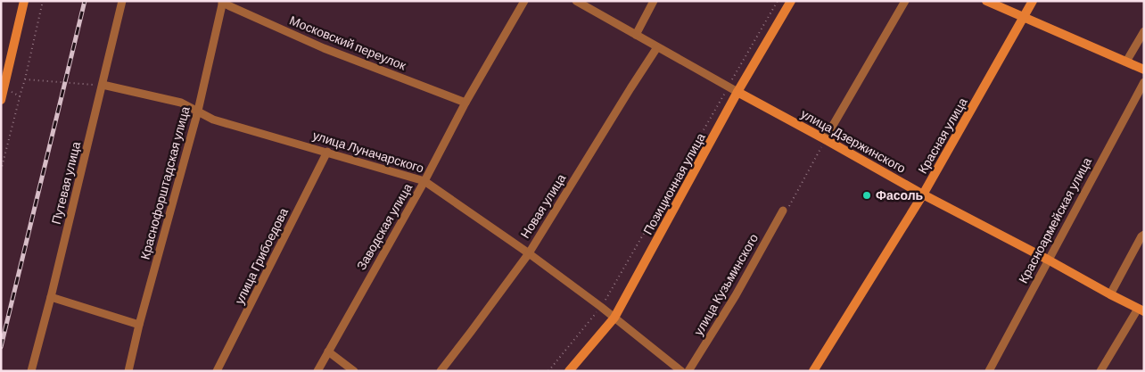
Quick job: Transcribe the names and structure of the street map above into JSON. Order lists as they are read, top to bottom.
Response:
{
  "streets": {
    "street": [
      "Московский переулок",
      "Красная улица",
      "улица Дзержинского",
      "улица Луначарского",
      "Путевая улица",
      "Краснофорштадская улица",
      "Позиционная улица",
      "Новая улица",
      "Красноармейская улица",
      "Заводская улица",
      "улица Грибоедова",
      "улица Кузьминского"
    ]
  },
  "crossings": [
    ["Московский переулок", "Краснофорштадская улица"],
    ["Московский переулок", "Заводская улица"],
    ["Красная улица", "улица Дзержинского"],
    ["улица Дзержинского", "Позиционная улица"],
    ["улица Дзержинского", "Новая улица"],
    ["улица Дзержинского", "Красноармейская улица"],
    ["улица Луначарского", "Путевая улица"],
    ["улица Луначарского", "Краснофорштадская улица"],
    ["улица Луначарского", "Позиционная улица"],
    ["улица Луначарского", "Новая улица"],
    ["улица Луначарского", "Заводская улица"],
    ["улица Луначарского", "улица Грибоедова"]
  ],
  "places": ["Фасоль"]
}
